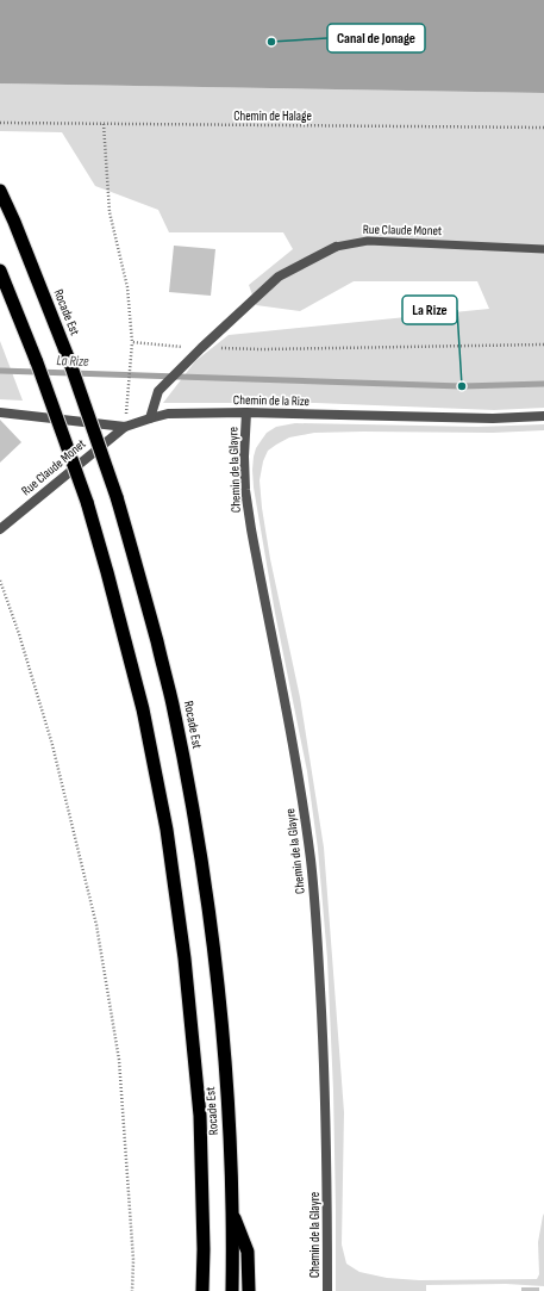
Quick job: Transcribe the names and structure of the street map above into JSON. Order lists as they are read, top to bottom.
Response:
{
  "streets": {
    "highway": ["Rocade Est"],
    "street": ["Rue Claude Monet", "Chemin de la Rize", "Chemin de la Glayre"],
    "path": ["Chemin de Halage"]
  },
  "crossings": [
    ["Rue Claude Monet", "Chemin de la Rize"],
    ["Chemin de la Rize", "Chemin de la Glayre"]
  ],
  "water": ["La Rize"],
  "places": ["Canal de Jonage", "La Rize"]
}
